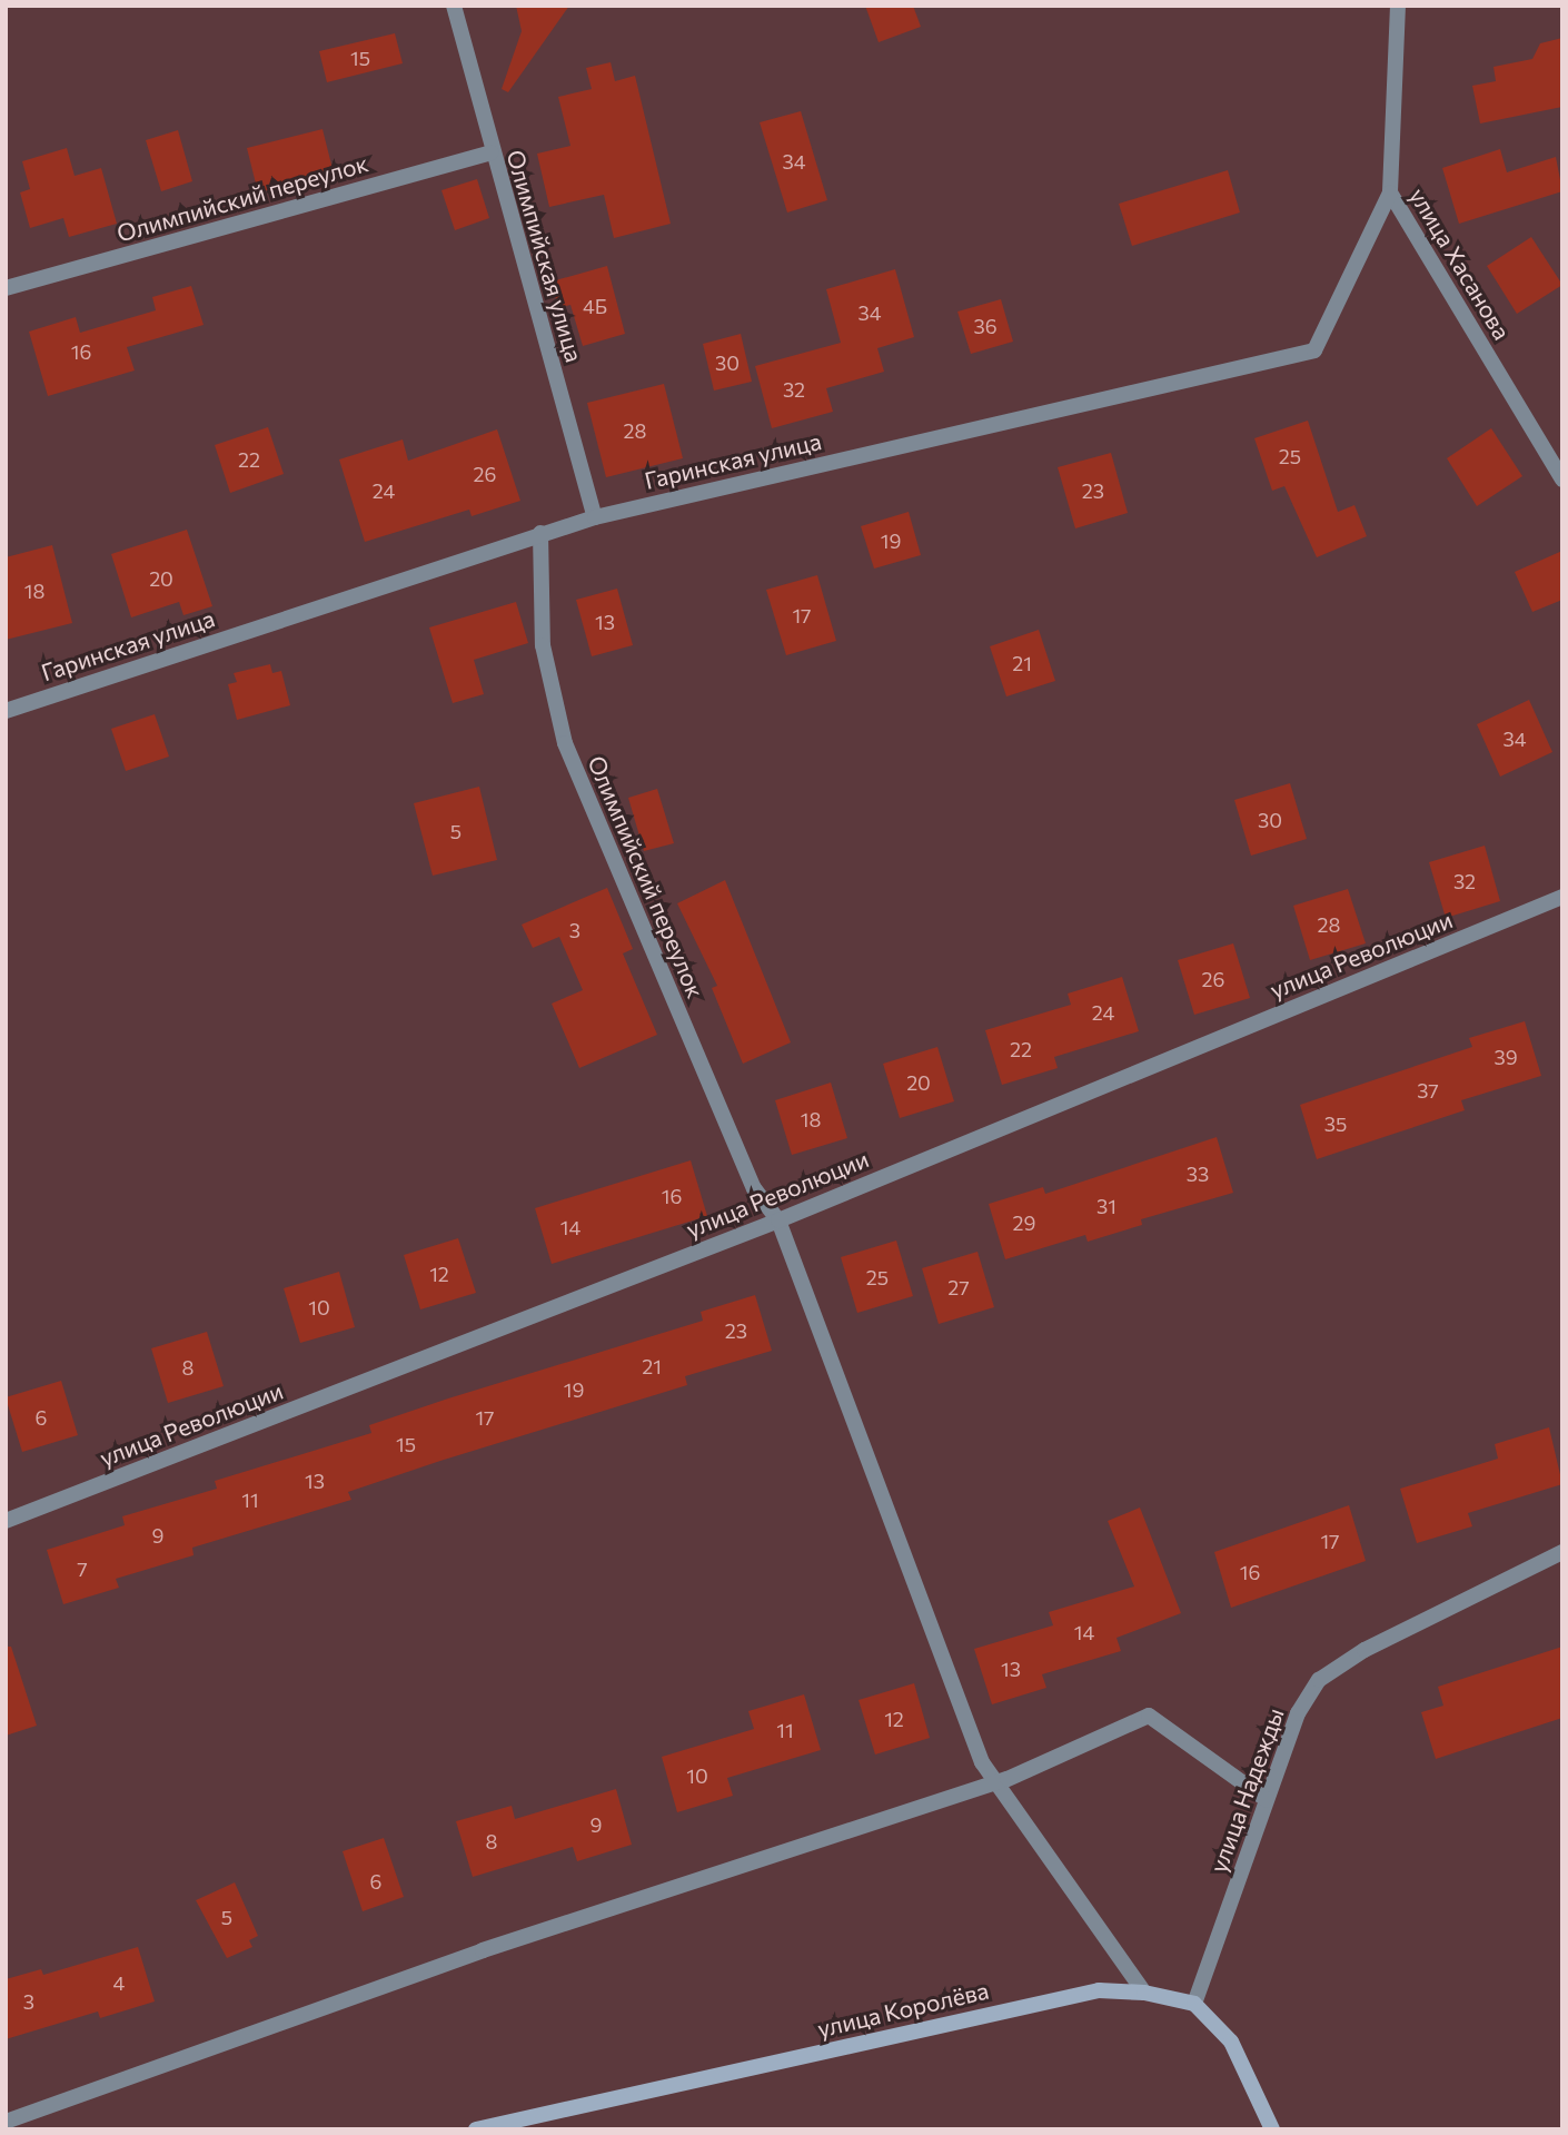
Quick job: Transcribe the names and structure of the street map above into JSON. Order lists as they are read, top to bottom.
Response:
{
  "streets": {
    "street": [
      "Олимпийский переулок",
      "Олимпийская улица",
      "улица Хасанова",
      "Гаринская улица",
      "улица Революции",
      "улица Надежды",
      "улица Королёва"
    ]
  },
  "crossings": [
    ["Олимпийский переулок", "Олимпийская улица"],
    ["Олимпийский переулок", "Гаринская улица"],
    ["Олимпийский переулок", "улица Революции"],
    ["Олимпийский переулок", "улица Королёва"],
    ["Олимпийская улица", "Гаринская улица"],
    ["улица Хасанова", "Гаринская улица"],
    ["улица Надежды", "улица Королёва"]
  ],
  "house_numbers": [
    "15",
    "34",
    "4Б",
    "34",
    "36",
    "16",
    "30",
    "32",
    "28",
    "25",
    "22",
    "26",
    "24",
    "23",
    "19",
    "20",
    "18",
    "17",
    "13",
    "21",
    "34",
    "30",
    "5",
    "32",
    "28",
    "3",
    "26",
    "24",
    "22",
    "39",
    "20",
    "37",
    "18",
    "35",
    "33",
    "16",
    "31",
    "29",
    "14",
    "12",
    "25",
    "27",
    "10",
    "23",
    "21",
    "8",
    "19",
    "6",
    "17",
    "15",
    "13",
    "11",
    "9",
    "17",
    "7",
    "16",
    "14",
    "13",
    "12",
    "11",
    "10",
    "9",
    "8",
    "6",
    "5",
    "4",
    "3"
  ]
}
